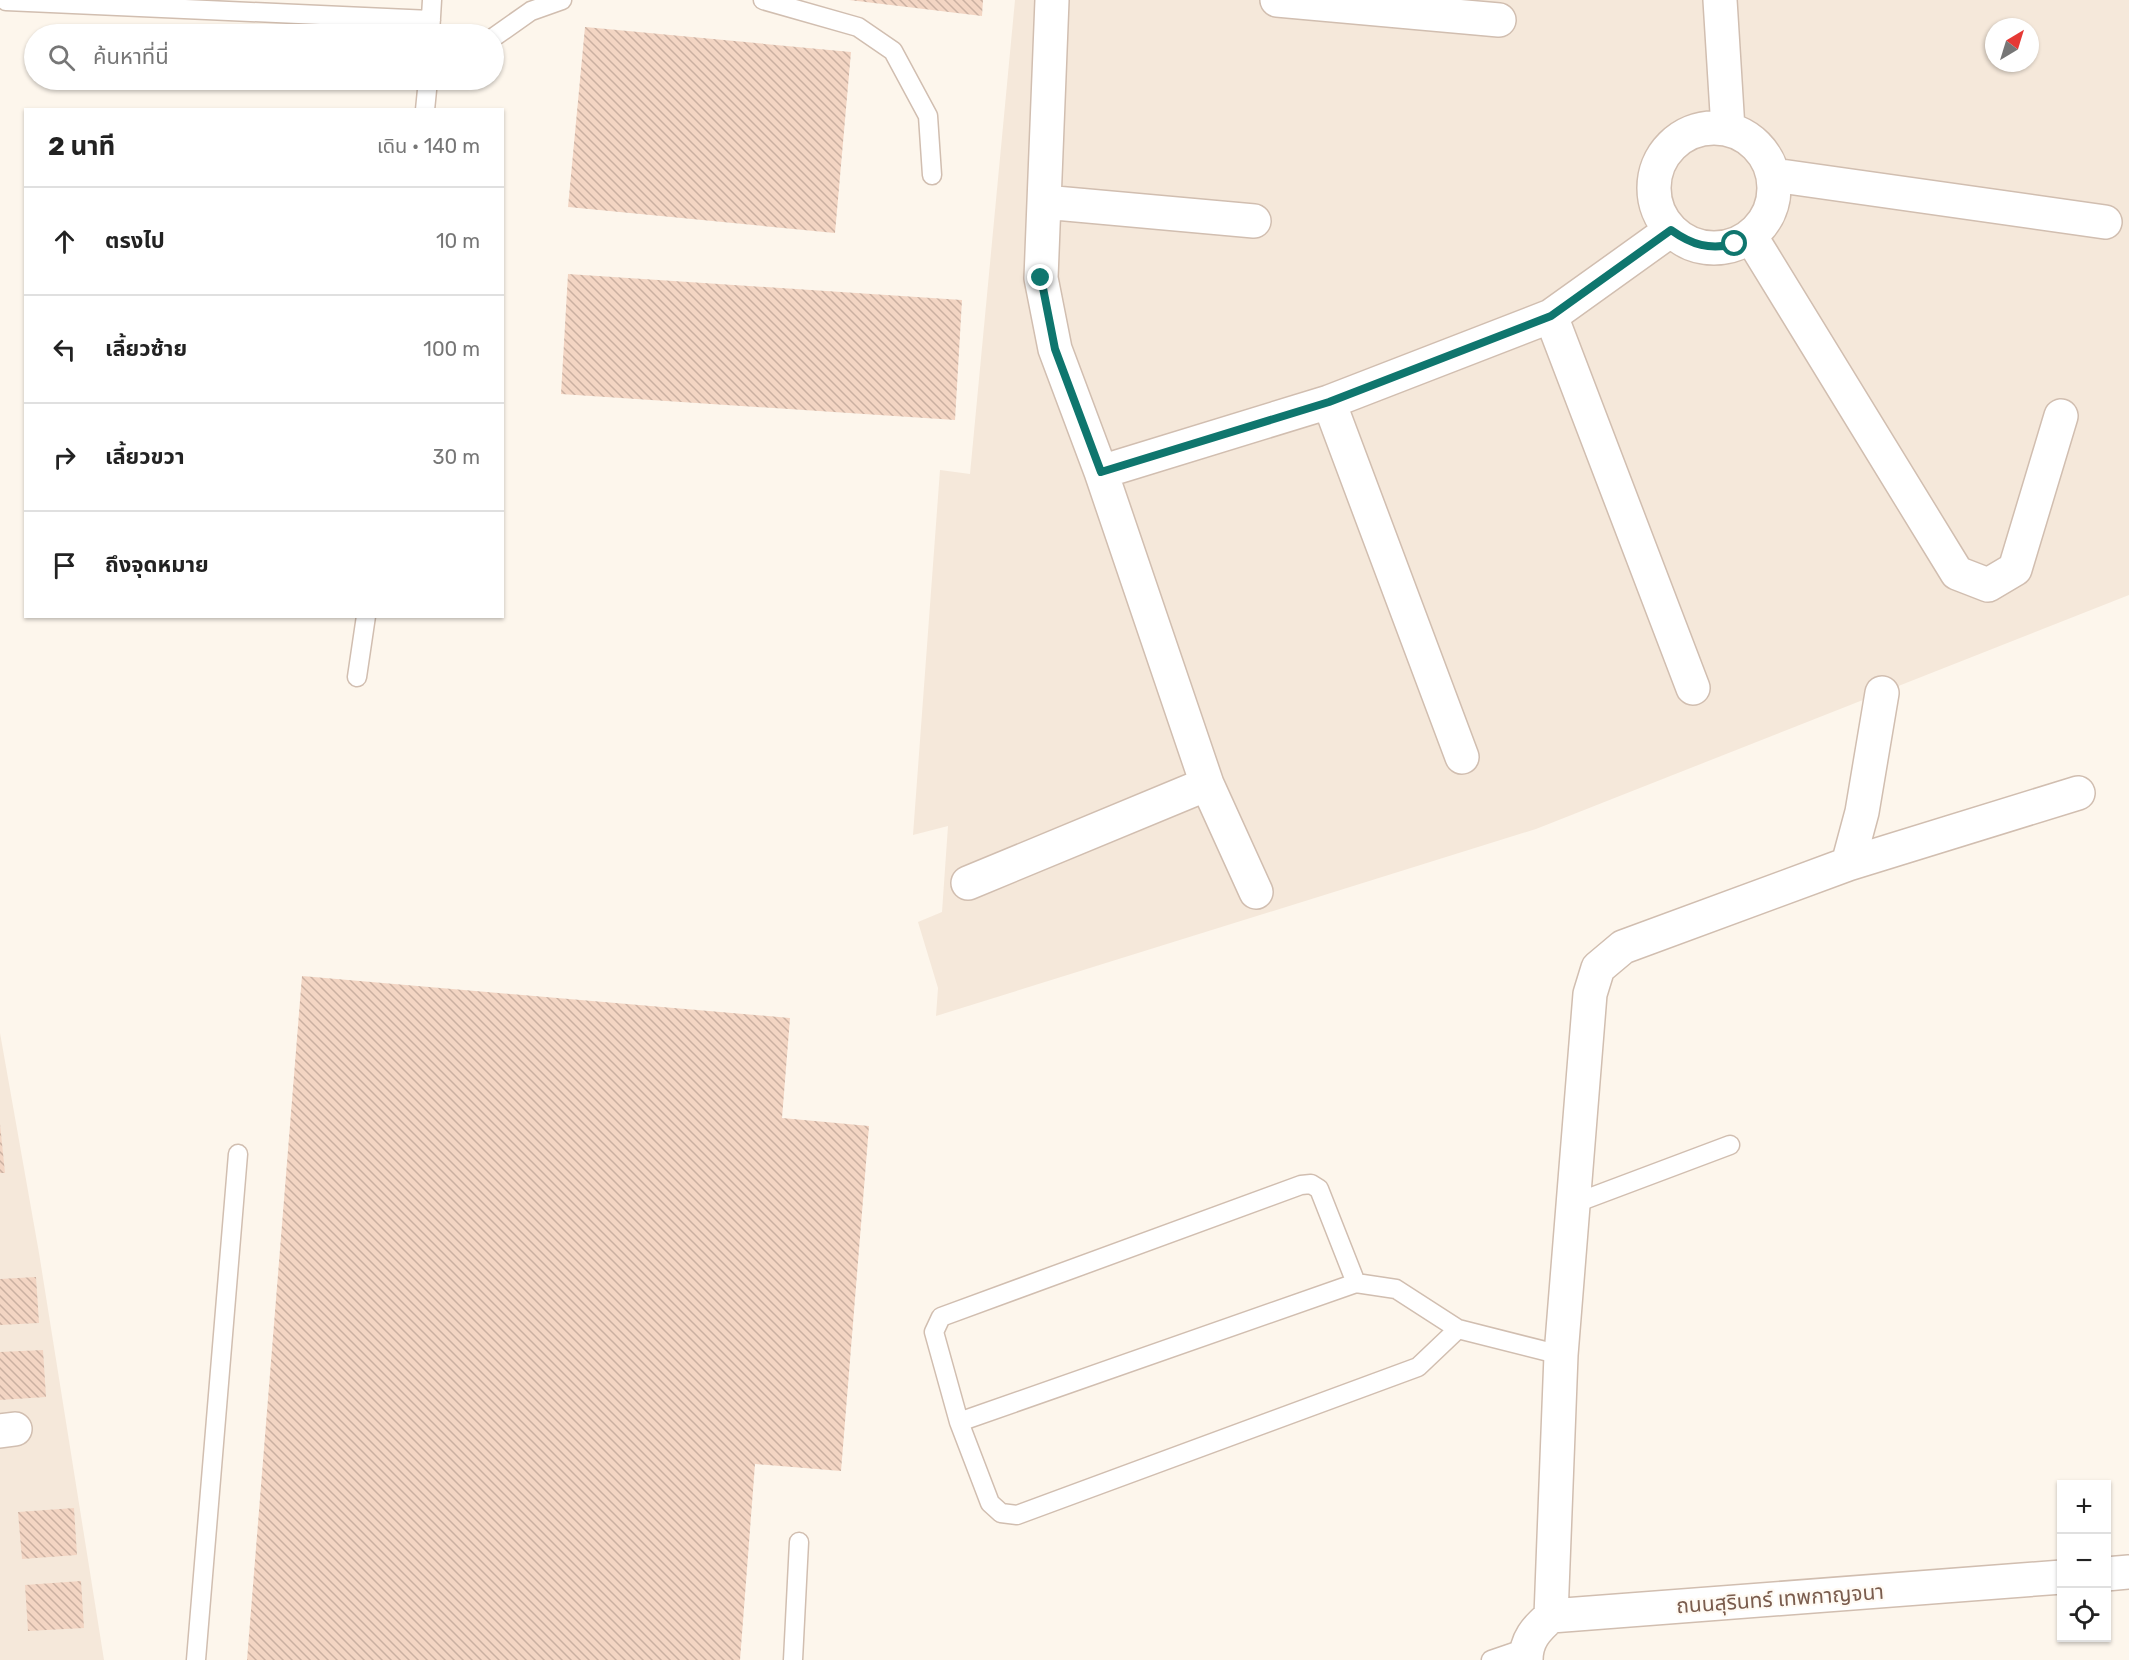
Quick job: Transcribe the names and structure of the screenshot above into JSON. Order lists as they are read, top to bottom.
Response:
{
  "streets": {
    "street": ["ถนนสุรินทร์ เทพกาญจนา"]
  },
  "north": "top right",
  "page": {
    "search": "ค้นหาที่นี่",
    "heading": ["2 นาที", "เดิน · 140 m"],
    "list": [
      ["ตรงไป", "10 m"],
      ["เลี้ยวซ้าย", "100 m"],
      ["เลี้ยวขวา", "30 m"],
      "ถึงจุดหมาย"
    ],
    "map_buttons": ["+", "−"]
  }
}
